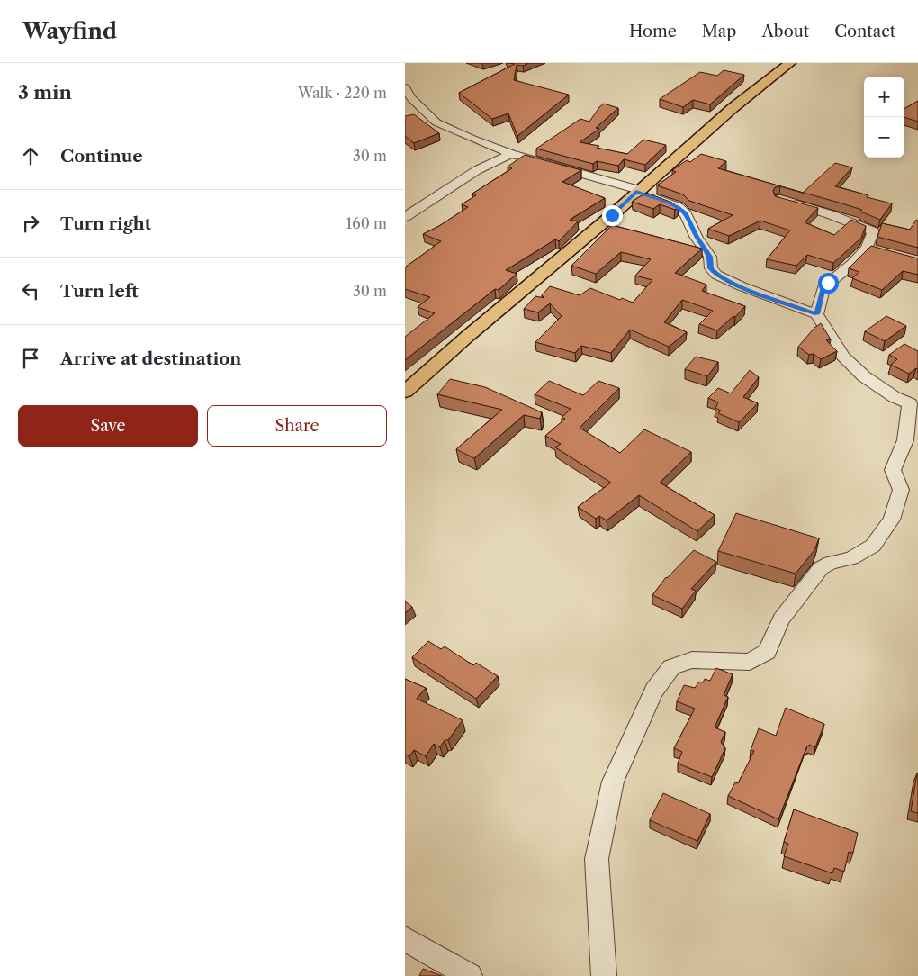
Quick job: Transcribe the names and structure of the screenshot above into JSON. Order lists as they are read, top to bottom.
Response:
{
  "page": {
    "header": "Wayfind",
    "nav": [
      "Home",
      "Map",
      "About",
      "Contact"
    ],
    "heading": ["3 min", "Walk · 220 m"],
    "map_buttons": ["+", "−"],
    "list": [
      ["Continue", "30 m"],
      ["Turn right", "160 m"],
      ["Turn left", "30 m"],
      "Arrive at destination"
    ],
    "buttons": ["Save", "Share"]
  }
}
